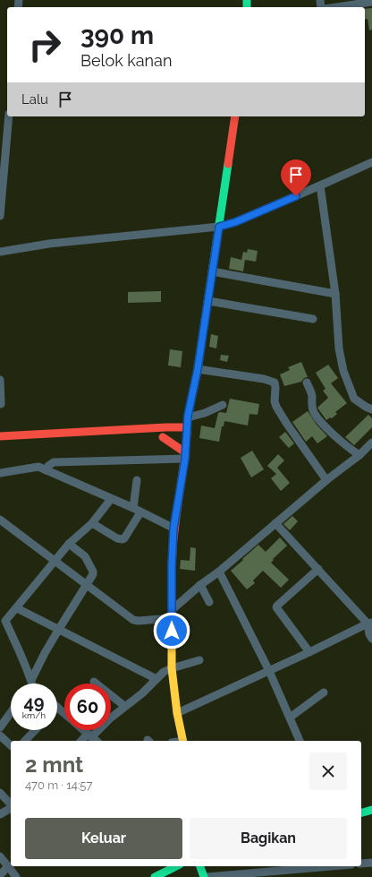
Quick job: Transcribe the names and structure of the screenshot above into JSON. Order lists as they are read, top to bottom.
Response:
{
  "page": {
    "turn": ["390 m", "Belok kanan"],
    "then": "Lalu",
    "speed": "49 km/h",
    "limit": "60",
    "heading": ["2 mnt", "470 m · 14:57"],
    "buttons": ["Keluar", "Bagikan"]
  }
}
